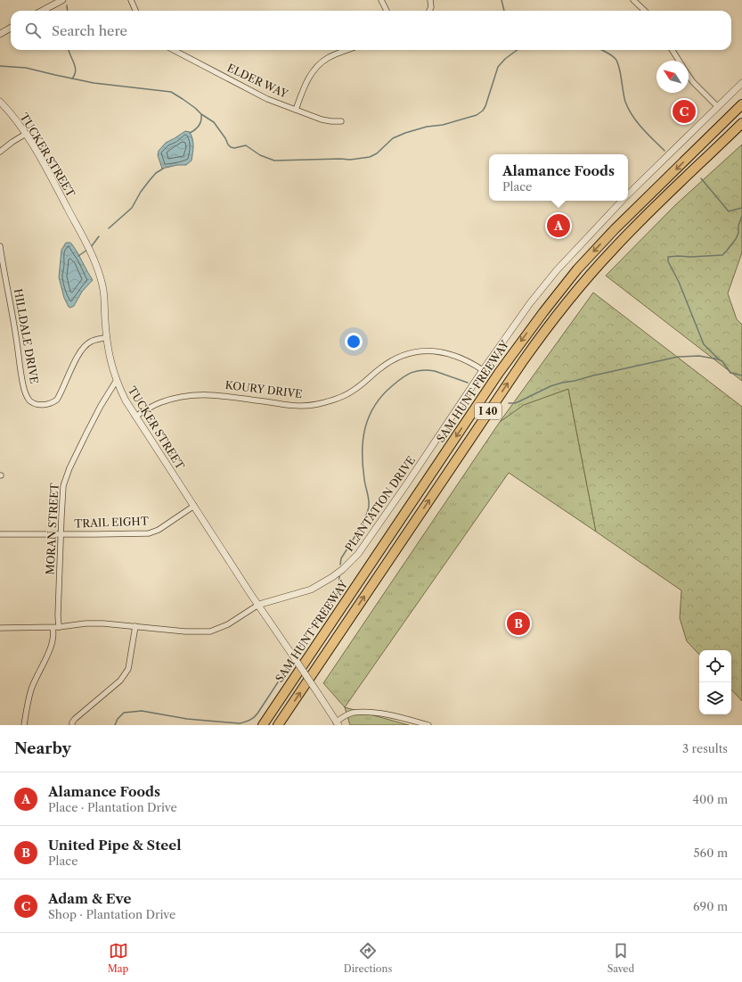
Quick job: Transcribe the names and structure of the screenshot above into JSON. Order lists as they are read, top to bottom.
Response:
{
  "streets": {
    "highway": ["SAM HUNT FREEWAY", "I 40"],
    "street": [
      "ELDER WAY",
      "TUCKER STREET",
      "HILLDALE DRIVE",
      "KOURY DRIVE",
      "PLANTATION DRIVE",
      "TRAIL EIGHT",
      "MORAN STREET"
    ]
  },
  "crossings": [
    ["TUCKER STREET", "HILLDALE DRIVE"],
    ["TUCKER STREET", "KOURY DRIVE"],
    ["TUCKER STREET", "PLANTATION DRIVE"],
    ["TUCKER STREET", "TRAIL EIGHT"],
    ["TUCKER STREET", "MORAN STREET"],
    ["KOURY DRIVE", "PLANTATION DRIVE"],
    ["PLANTATION DRIVE", "MORAN STREET"],
    ["TRAIL EIGHT", "MORAN STREET"]
  ],
  "north": "top left",
  "page": {
    "search": "Search here",
    "pins": ["C", "A", "B"],
    "popup": ["Alamance Foods", "Place"],
    "heading": ["Nearby", "3 results"],
    "list": [
      {
        "mark": "A",
        "name": "Alamance Foods",
        "note": "Place · Plantation Drive",
        "value": "400 m"
      },
      {
        "mark": "B",
        "name": "United Pipe & Steel",
        "note": "Place",
        "value": "560 m"
      },
      {
        "mark": "C",
        "name": "Adam & Eve",
        "note": "Shop · Plantation Drive",
        "value": "690 m"
      }
    ],
    "nav": ["Map", "Directions", "Saved"]
  }
}
